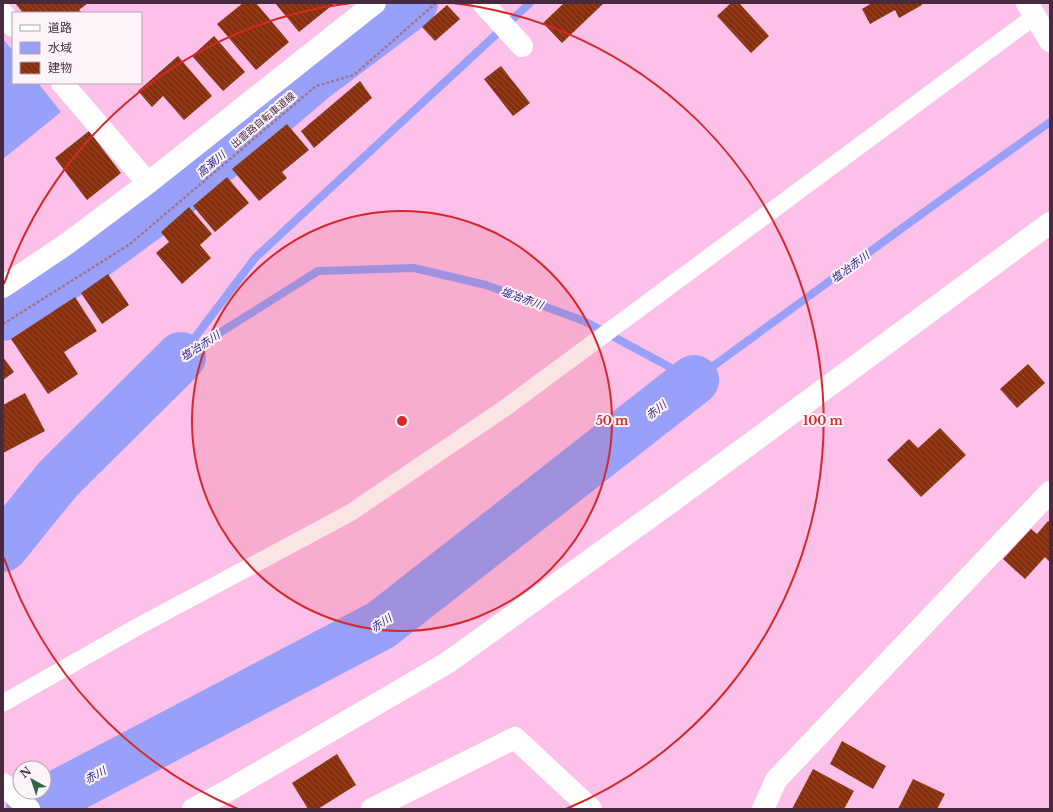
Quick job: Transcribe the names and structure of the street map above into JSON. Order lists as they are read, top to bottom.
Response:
{
  "streets": {
    "path": ["出雲路自転車道線"]
  },
  "water": ["高瀬川", "塩冶赤川", "赤川"],
  "legend": ["道路", "水域", "建物"],
  "north": "top left",
  "rings": ["50 m", "100 m"]
}
